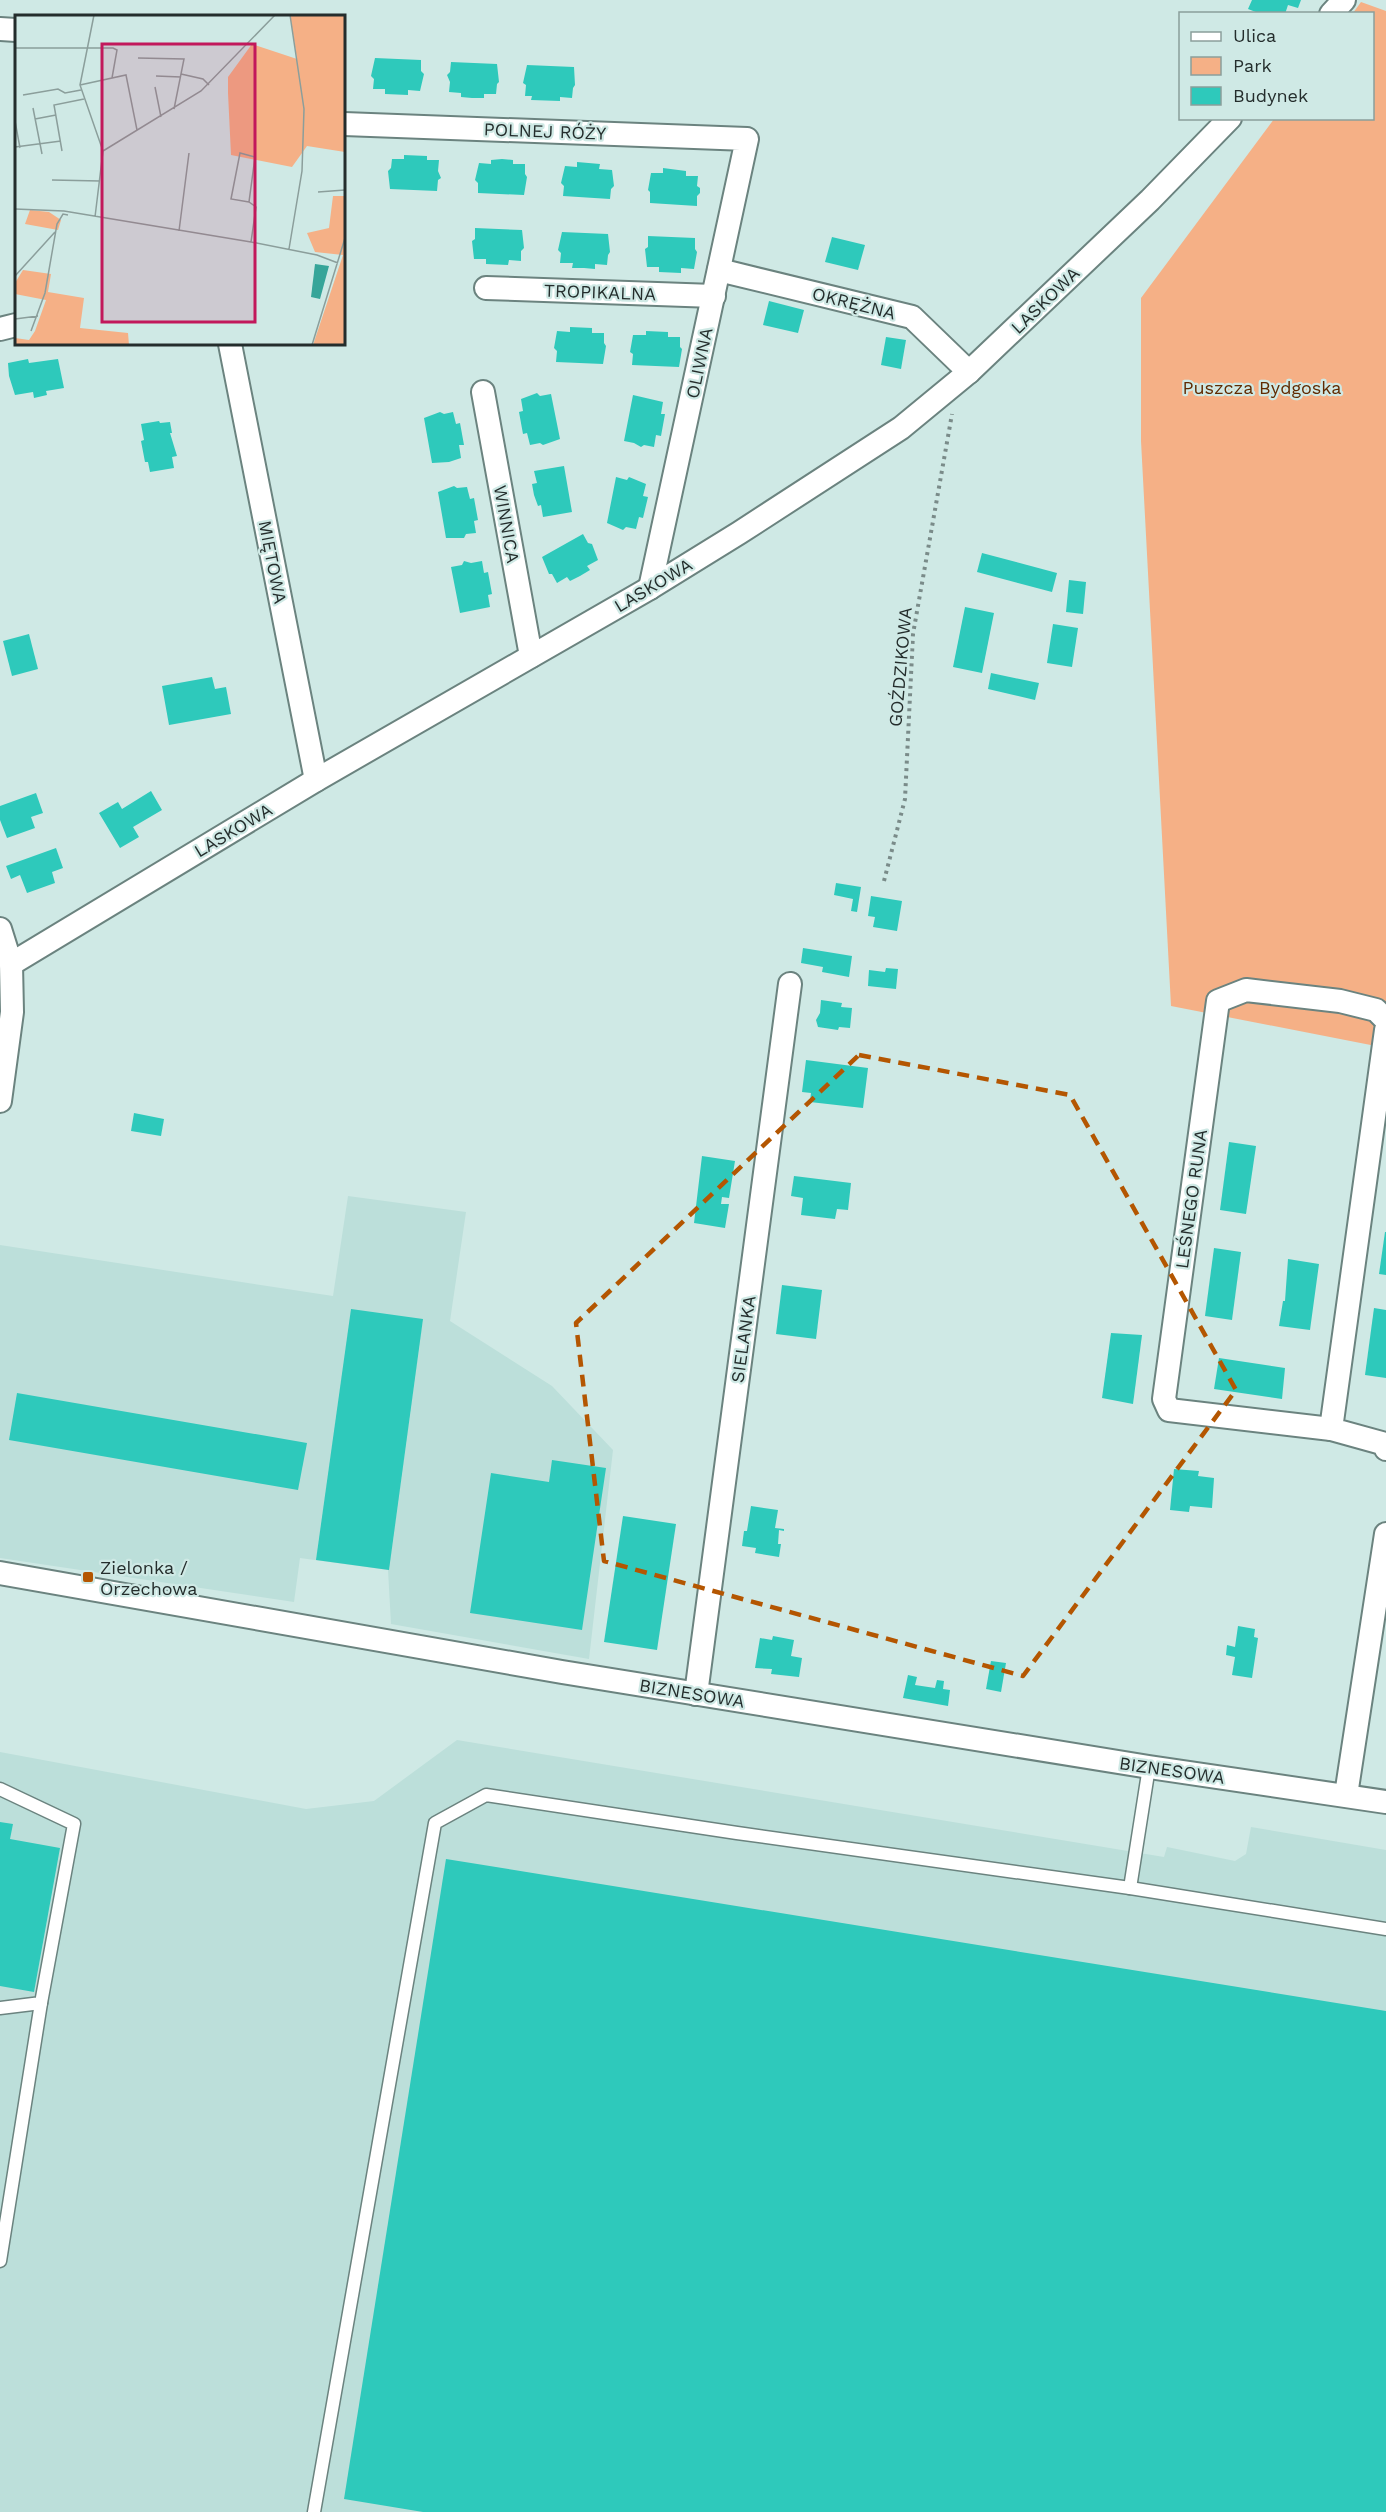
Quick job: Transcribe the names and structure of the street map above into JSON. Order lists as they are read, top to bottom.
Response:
{
  "streets": {
    "street": [
      "POLNEJ RÓŻY",
      "TROPIKALNA",
      "LASKOWA",
      "OKRĘŻNA",
      "OLIWNA",
      "WINNICA",
      "MIĘTOWA",
      "LEŚNEGO RUNA",
      "SIELANKA",
      "BIZNESOWA"
    ],
    "path": ["GOŹDZIKOWA"]
  },
  "crossings": [
    ["POLNEJ RÓŻY", "OLIWNA"],
    ["TROPIKALNA", "OLIWNA"],
    ["LASKOWA", "OKRĘŻNA"],
    ["LASKOWA", "OLIWNA"],
    ["LASKOWA", "WINNICA"],
    ["LASKOWA", "MIĘTOWA"],
    ["LASKOWA", "GOŹDZIKOWA"],
    ["OKRĘŻNA", "OLIWNA"],
    ["OKRĘŻNA", "GOŹDZIKOWA"],
    ["SIELANKA", "BIZNESOWA"]
  ],
  "parks": ["Puszcza Bydgoska"],
  "places": {
    "transit": ["Zielonka / Orzechowa"]
  },
  "legend": ["Ulica", "Park", "Budynek"]
}
